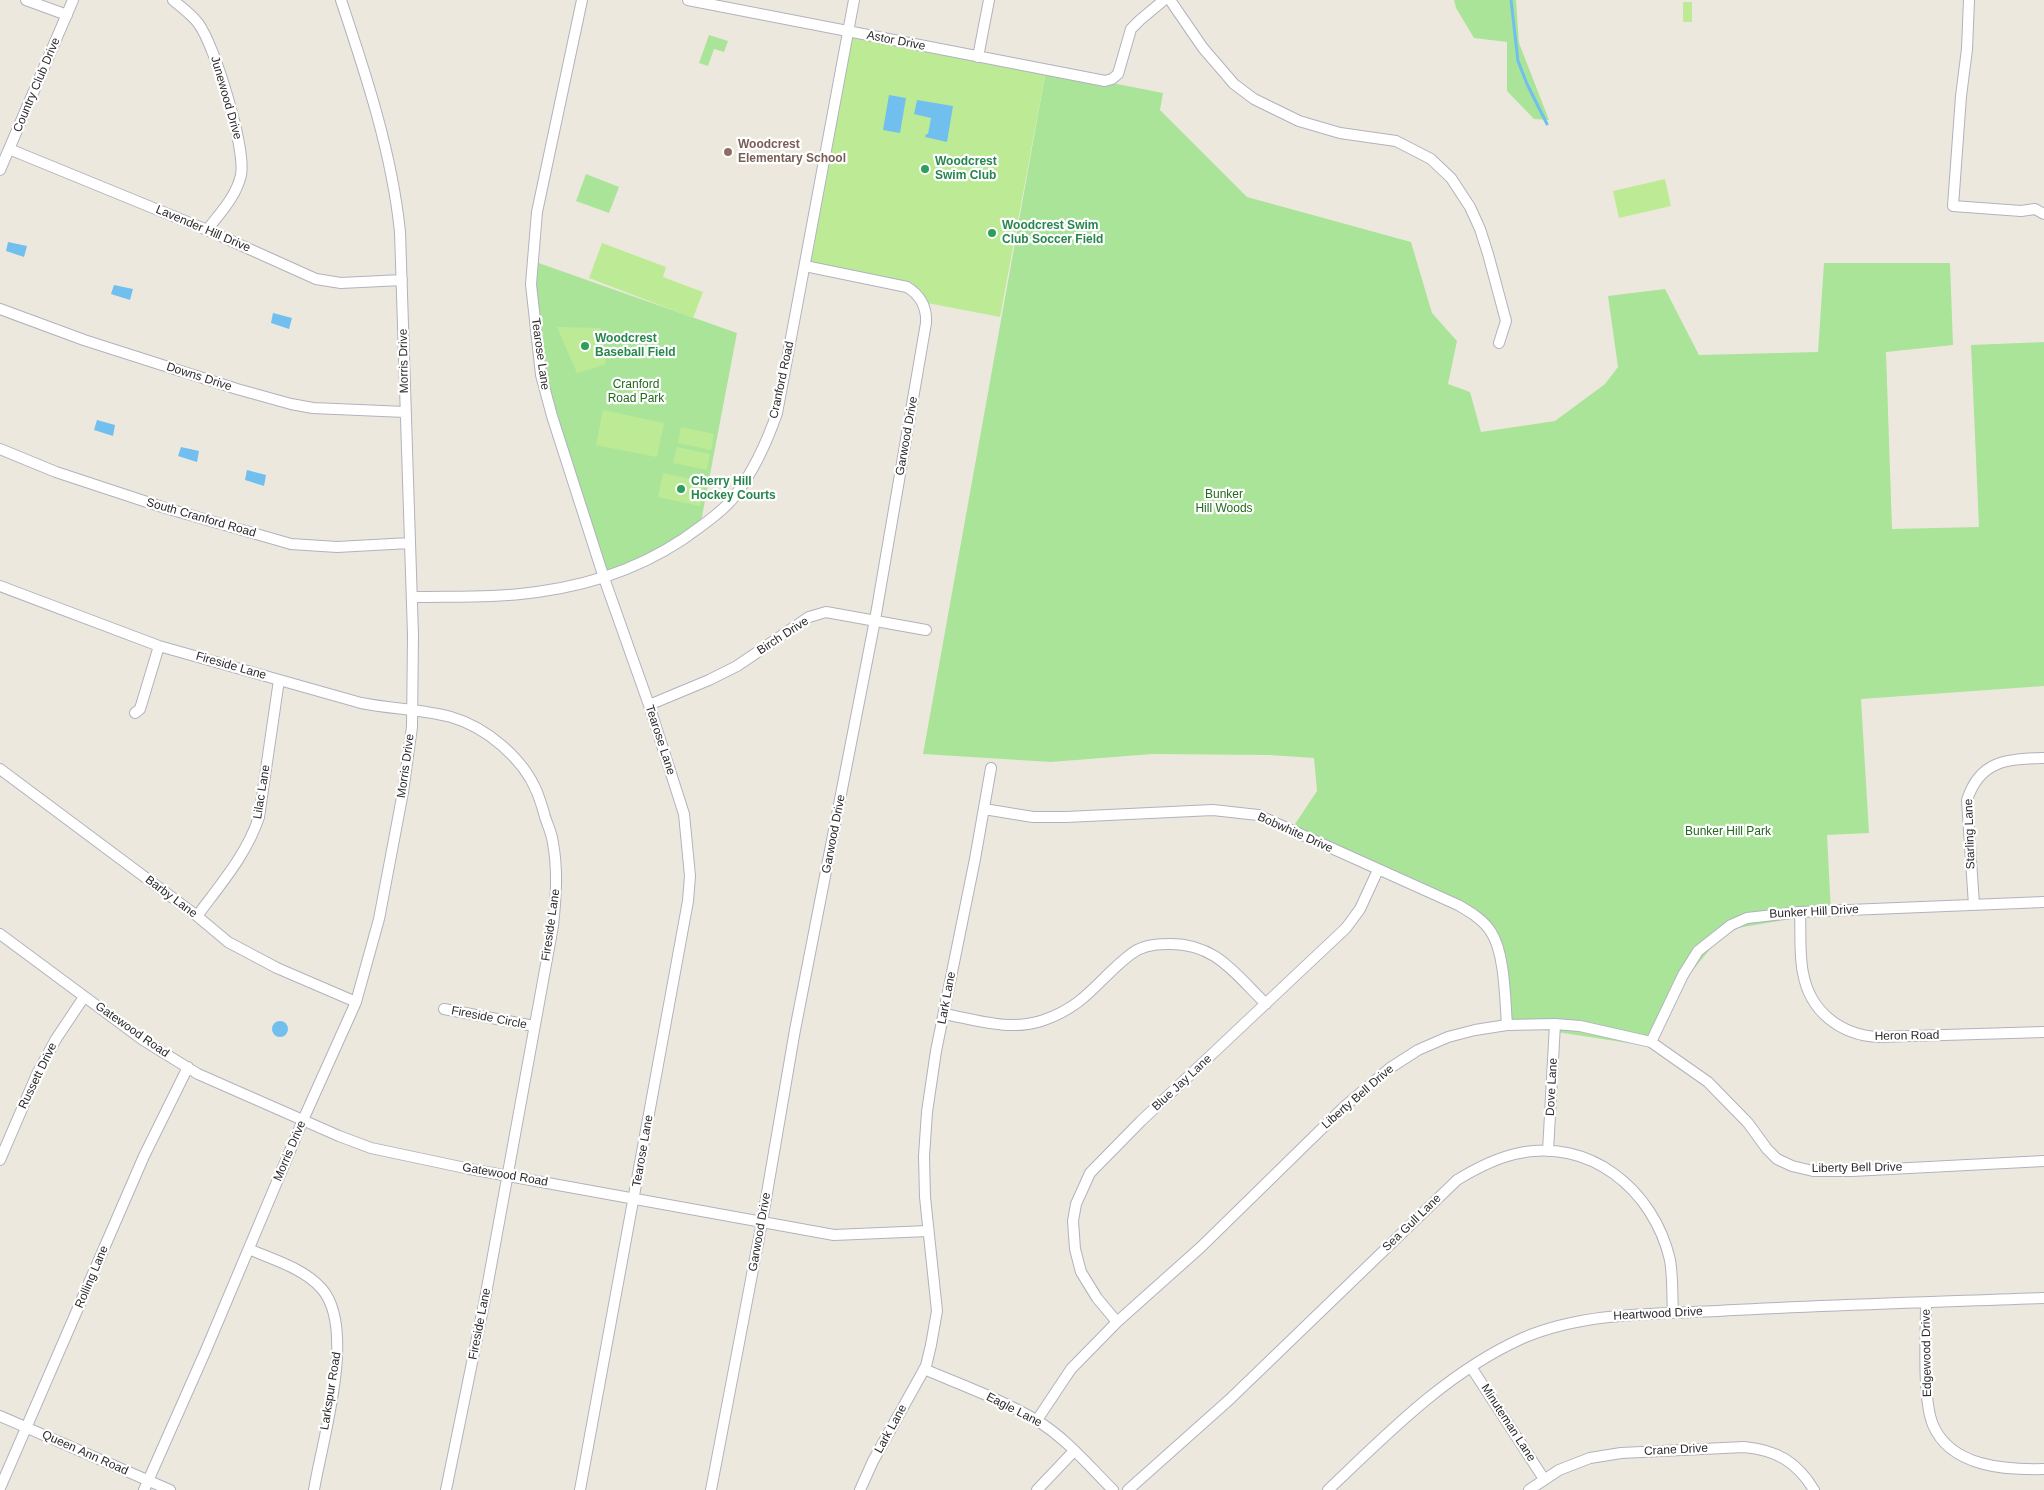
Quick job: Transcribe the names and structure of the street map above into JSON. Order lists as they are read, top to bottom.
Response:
{
  "streets": {
    "street": [
      "Astor Drive",
      "Country Club Drive",
      "Junewood Drive",
      "Lavender Hill Drive",
      "Tearose Lane",
      "Morris Drive",
      "Downs Drive",
      "Cranford Road",
      "Garwood Drive",
      "South Cranford Road",
      "Birch Drive",
      "Fireside Lane",
      "Lilac Lane",
      "Bobwhite Drive",
      "Starling Lane",
      "Barby Lane",
      "Bunker Hill Drive",
      "Lark Lane",
      "Fireside Circle",
      "Gatewood Road",
      "Heron Road",
      "Russett Drive",
      "Blue Jay Lane",
      "Dove Lane",
      "Liberty Bell Drive",
      "Sea Gull Lane",
      "Rolling Lane",
      "Heartwood Drive",
      "Edgewood Drive",
      "Larkspur Road",
      "Eagle Lane",
      "Minuteman Lane",
      "Crane Drive",
      "Queen Ann Road"
    ]
  },
  "crossings": [
    ["Astor Drive", "Cranford Road"],
    ["Country Club Drive", "Lavender Hill Drive"],
    ["Junewood Drive", "Lavender Hill Drive"],
    ["Lavender Hill Drive", "Morris Drive"],
    ["Tearose Lane", "Cranford Road"],
    ["Tearose Lane", "Birch Drive"],
    ["Tearose Lane", "Gatewood Road"],
    ["Morris Drive", "Downs Drive"],
    ["Morris Drive", "Cranford Road"],
    ["Morris Drive", "South Cranford Road"],
    ["Morris Drive", "Fireside Lane"],
    ["Morris Drive", "Barby Lane"],
    ["Morris Drive", "Gatewood Road"],
    ["Morris Drive", "Larkspur Road"],
    ["Morris Drive", "Queen Ann Road"],
    ["Cranford Road", "Garwood Drive"],
    ["Garwood Drive", "Birch Drive"],
    ["Garwood Drive", "Gatewood Road"],
    ["Fireside Lane", "Lilac Lane"],
    ["Fireside Lane", "Fireside Circle"],
    ["Fireside Lane", "Gatewood Road"],
    ["Lilac Lane", "Barby Lane"],
    ["Bobwhite Drive", "Lark Lane"],
    ["Bobwhite Drive", "Blue Jay Lane"],
    ["Bobwhite Drive", "Liberty Bell Drive"],
    ["Starling Lane", "Bunker Hill Drive"],
    ["Bunker Hill Drive", "Heron Road"],
    ["Bunker Hill Drive", "Liberty Bell Drive"],
    ["Lark Lane", "Gatewood Road"],
    ["Lark Lane", "Eagle Lane"],
    ["Gatewood Road", "Russett Drive"],
    ["Gatewood Road", "Rolling Lane"],
    ["Blue Jay Lane", "Liberty Bell Drive"],
    ["Dove Lane", "Liberty Bell Drive"],
    ["Dove Lane", "Sea Gull Lane"],
    ["Liberty Bell Drive", "Eagle Lane"],
    ["Sea Gull Lane", "Heartwood Drive"],
    ["Rolling Lane", "Queen Ann Road"],
    ["Heartwood Drive", "Edgewood Drive"],
    ["Heartwood Drive", "Minuteman Lane"],
    ["Minuteman Lane", "Crane Drive"]
  ],
  "parks": ["Cranford Road Park", "Bunker Hill Woods", "Bunker Hill Park"],
  "places": [
    "Woodcrest Elementary School",
    "Woodcrest Swim Club",
    "Woodcrest Swim Club Soccer Field",
    "Woodcrest Baseball Field",
    "Cherry Hill Hockey Courts"
  ]
}
